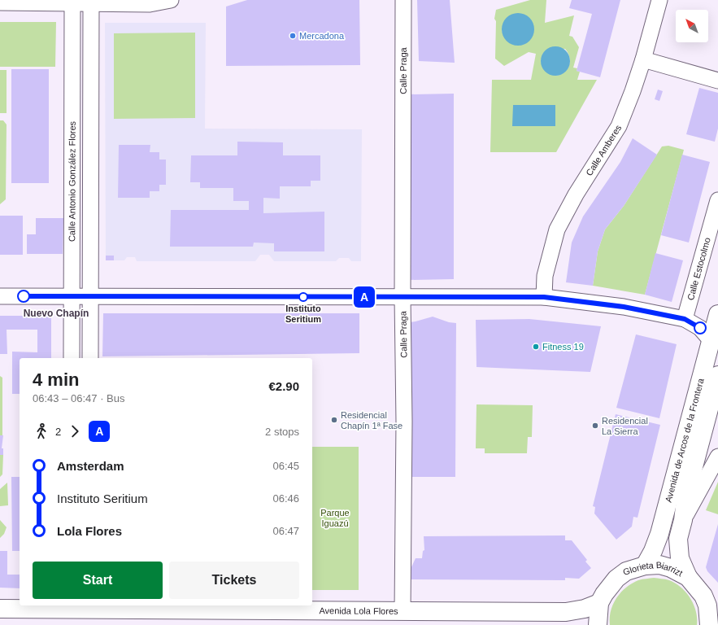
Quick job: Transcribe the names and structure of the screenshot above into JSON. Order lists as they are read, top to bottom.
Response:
{
  "streets": {
    "main road": ["Avenida de Arcos de la Frontera", "Glorieta Biarrizt", "Avenida Lola Flores"],
    "street": [
      "Calle Praga",
      "Calle Amberes",
      "Calle Antonio González Flores",
      "Calle Estocolmo"
    ]
  },
  "crossings": [
    ["Calle Praga", "Avenida Lola Flores"],
    ["Avenida de Arcos de la Frontera", "Glorieta Biarrizt"],
    ["Glorieta Biarrizt", "Avenida Lola Flores"]
  ],
  "districts": ["Nuevo Chapín"],
  "parks": ["Parque Iguazú"],
  "places": [
    "Mercadona",
    "Instituto Seritium",
    "Fitness 19",
    "Residencial Chapín 1ª Fase",
    "Residencial La Sierra"
  ],
  "lines": ["bus line A"],
  "north": "top left",
  "page": {
    "on_map": "A",
    "heading": ["4 min", "06:43 – 06:47 · Bus", "€2.90"],
    "legs": ["2", "A", "2 stops"],
    "list": [
      {
        "name": "Amsterdam",
        "value": "06:45"
      },
      {
        "name": "Instituto Seritium",
        "value": "06:46"
      },
      {
        "name": "Lola Flores",
        "value": "06:47"
      }
    ],
    "buttons": ["Start", "Tickets"]
  }
}
